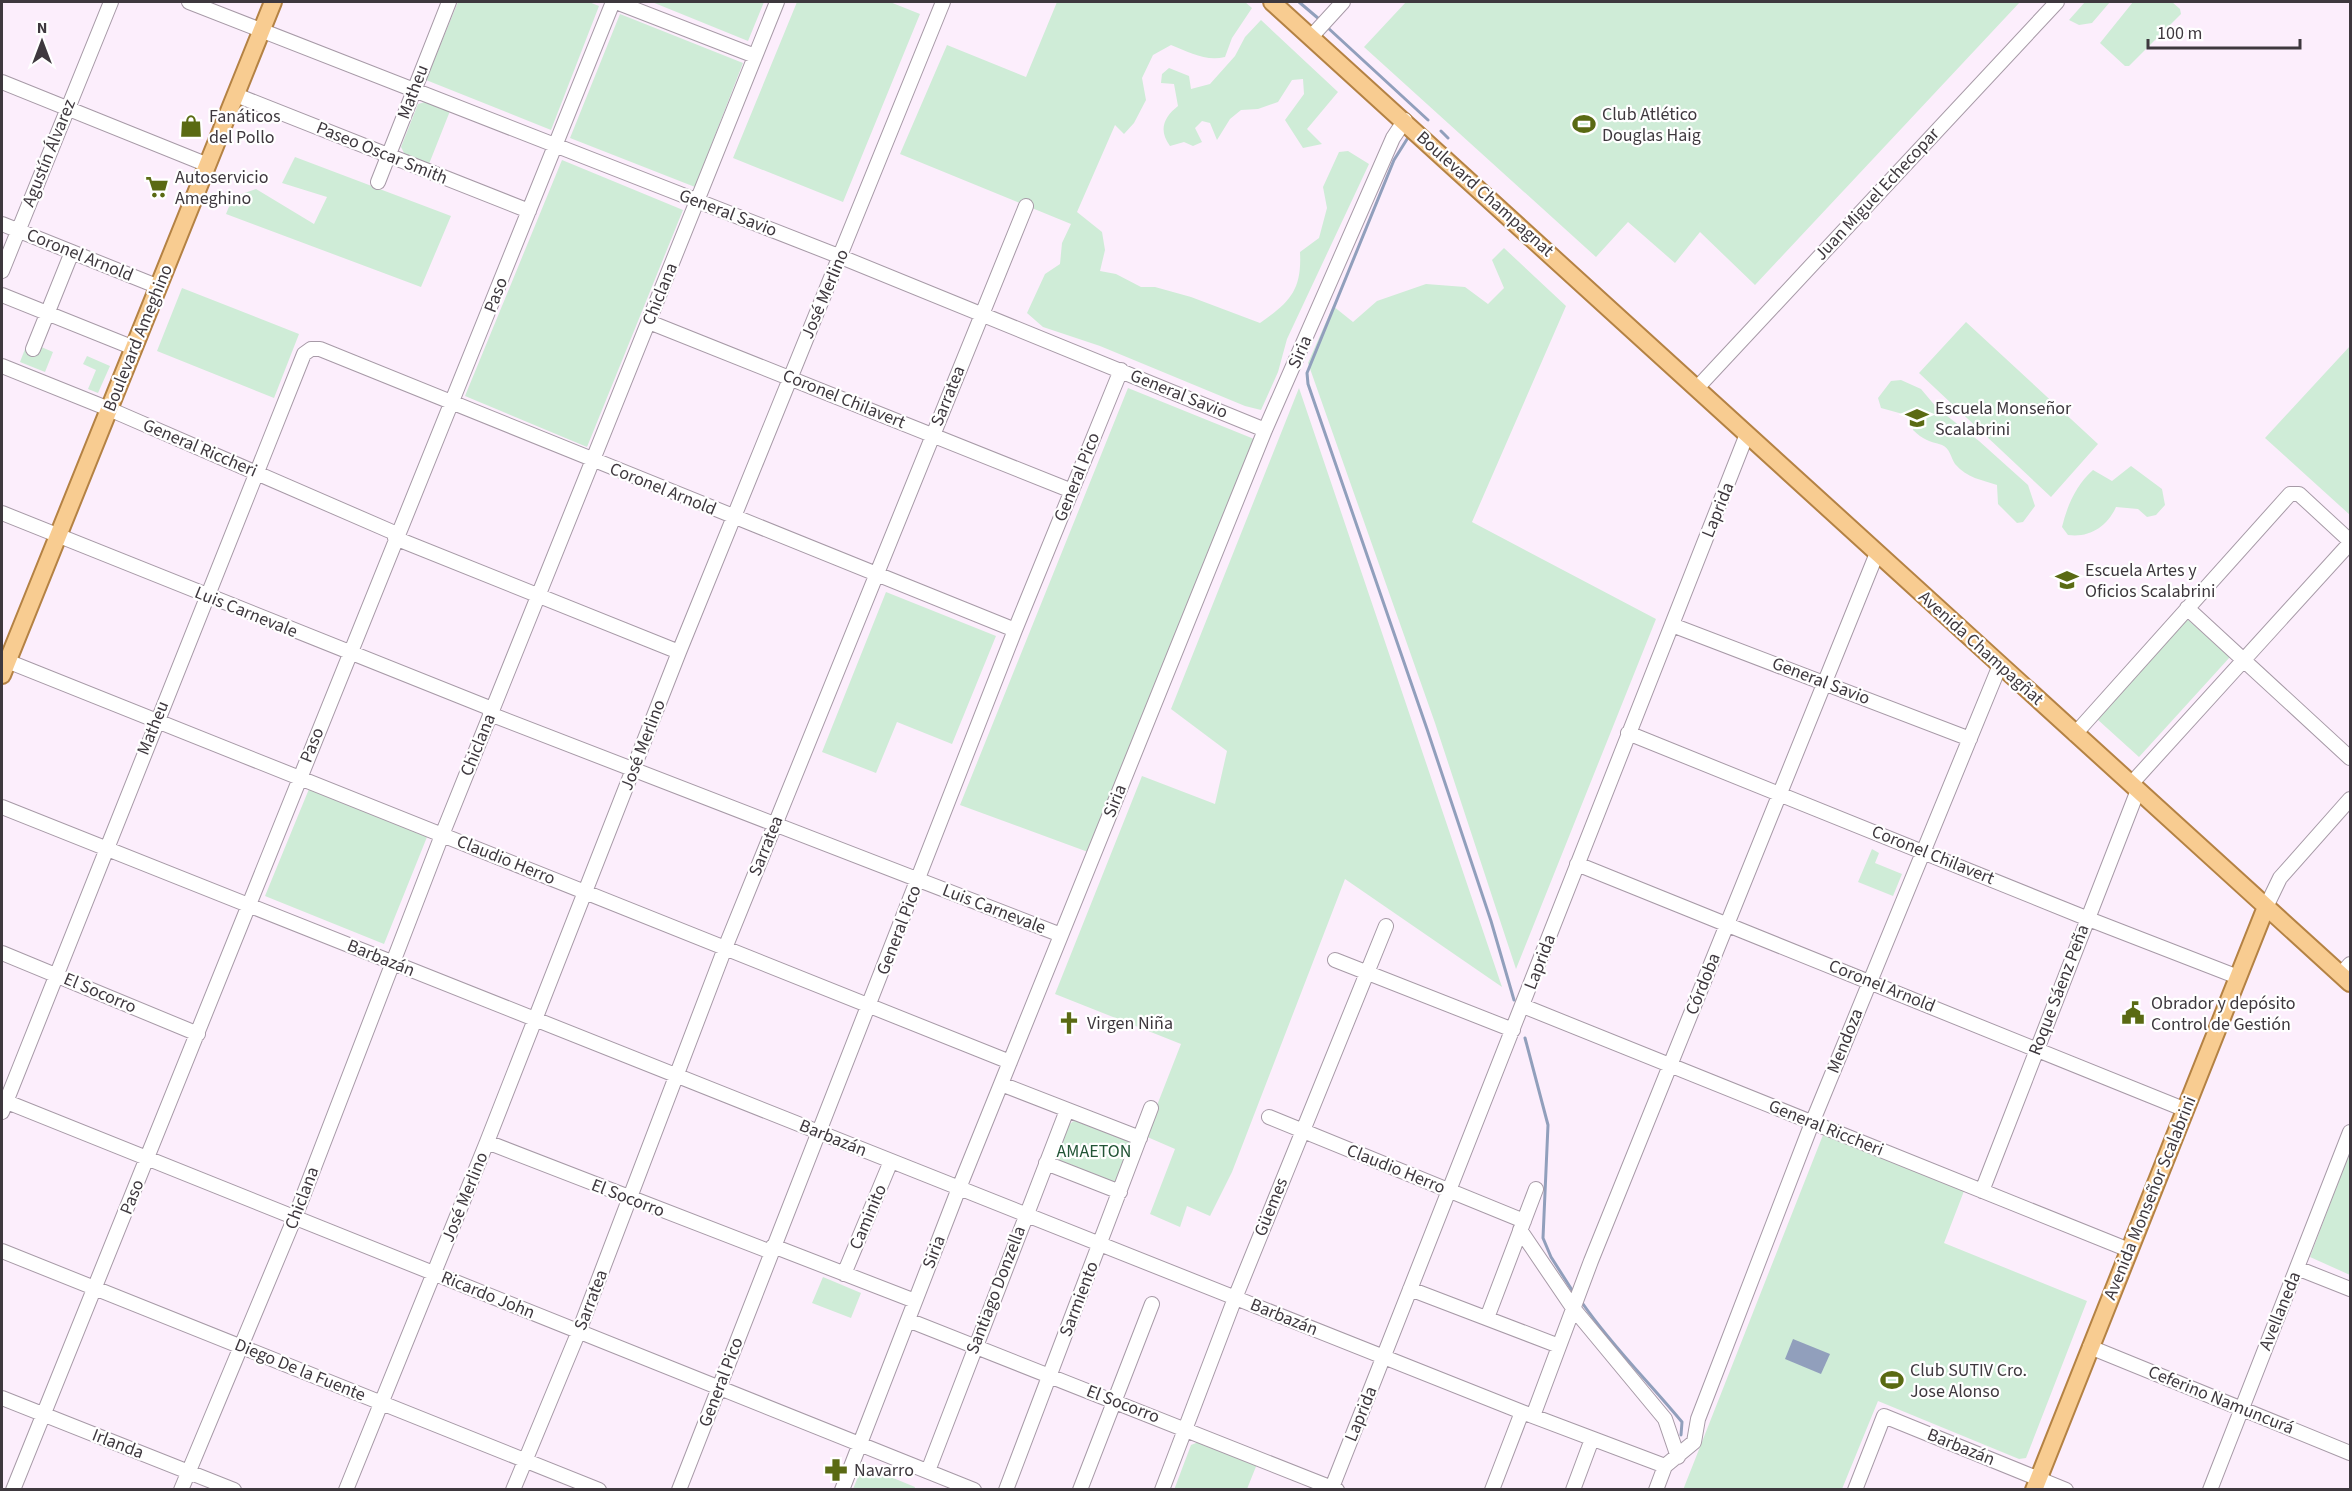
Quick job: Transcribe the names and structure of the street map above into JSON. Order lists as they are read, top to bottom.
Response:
{
  "streets": {
    "main road": [
      "Boulevard Champagnat",
      "Boulevard Ameghino",
      "Avenida Champagñat",
      "Avenida Monseñor Scalabrini"
    ],
    "street": [
      "Matheu",
      "Agustín Álvarez",
      "Paseo Oscar Smith",
      "Juan Miguel Echecopar",
      "General Savio",
      "Coronel Arnold",
      "Chiclana",
      "José Merlino",
      "Paso",
      "Siria",
      "Sarratea",
      "Coronel Chilavert",
      "General Riccheri",
      "General Pico",
      "Laprida",
      "Luis Carnevale",
      "Claudio Herro",
      "Barbazán",
      "Córdoba",
      "Roque Sáenz Peña",
      "El Socorro",
      "Mendoza",
      "Güemes",
      "Caminito",
      "Santiago Donzella",
      "Ricardo John",
      "Sarmiento",
      "Avellaneda",
      "Diego De la Fuente",
      "Ceferino Namuncurá",
      "Irlanda"
    ]
  },
  "crossings": [
    ["Matheu", "Paseo Oscar Smith"],
    ["Matheu", "General Savio"],
    ["Matheu", "Coronel Arnold"],
    ["Matheu", "General Riccheri"],
    ["Matheu", "Luis Carnevale"],
    ["Matheu", "Claudio Herro"],
    ["Matheu", "Barbazán"],
    ["Matheu", "El Socorro"],
    ["Matheu", "Ricardo John"],
    ["Agustín Álvarez", "Coronel Arnold"],
    ["Paseo Oscar Smith", "Paso"],
    ["Paseo Oscar Smith", "Boulevard Ameghino"],
    ["Boulevard Champagnat", "Juan Miguel Echecopar"],
    ["Boulevard Champagnat", "Siria"],
    ["Boulevard Champagnat", "Avenida Champagñat"],
    ["Juan Miguel Echecopar", "Avenida Champagñat"],
    ["General Savio", "Chiclana"],
    ["General Savio", "José Merlino"],
    ["General Savio", "Paso"],
    ["General Savio", "Boulevard Ameghino"],
    ["General Savio", "Siria"],
    ["General Savio", "Sarratea"],
    ["General Savio", "General Pico"],
    ["General Savio", "Laprida"],
    ["General Savio", "Córdoba"],
    ["General Savio", "Mendoza"],
    ["Coronel Arnold", "Chiclana"],
    ["Coronel Arnold", "José Merlino"],
    ["Coronel Arnold", "Paso"],
    ["Coronel Arnold", "Boulevard Ameghino"],
    ["Coronel Arnold", "Sarratea"],
    ["Coronel Arnold", "General Pico"],
    ["Coronel Arnold", "Laprida"],
    ["Coronel Arnold", "Córdoba"],
    ["Coronel Arnold", "Roque Sáenz Peña"],
    ["Coronel Arnold", "Mendoza"],
    ["Coronel Arnold", "Avenida Monseñor Scalabrini"],
    ["Chiclana", "Coronel Chilavert"],
    ["Chiclana", "General Riccheri"],
    ["Chiclana", "Luis Carnevale"],
    ["Chiclana", "Claudio Herro"],
    ["Chiclana", "Barbazán"],
    ["Chiclana", "Ricardo John"],
    ["Chiclana", "Diego De la Fuente"],
    ["Chiclana", "Irlanda"],
    ["José Merlino", "Coronel Chilavert"],
    ["José Merlino", "General Riccheri"],
    ["José Merlino", "Luis Carnevale"],
    ["José Merlino", "Claudio Herro"],
    ["José Merlino", "Barbazán"],
    ["José Merlino", "El Socorro"],
    ["José Merlino", "Ricardo John"],
    ["José Merlino", "Diego De la Fuente"],
    ["Paso", "General Riccheri"],
    ["Paso", "Luis Carnevale"],
    ["Paso", "Claudio Herro"],
    ["Paso", "Barbazán"],
    ["Paso", "El Socorro"],
    ["Paso", "Ricardo John"],
    ["Paso", "Diego De la Fuente"],
    ["Paso", "Irlanda"],
    ["Boulevard Ameghino", "General Riccheri"],
    ["Boulevard Ameghino", "Luis Carnevale"],
    ["Boulevard Ameghino", "Claudio Herro"],
    ["Siria", "Luis Carnevale"],
    ["Siria", "Claudio Herro"],
    ["Siria", "Barbazán"],
    ["Siria", "El Socorro"],
    ["Siria", "Ricardo John"],
    ["Sarratea", "Coronel Chilavert"],
    ["Sarratea", "Luis Carnevale"],
    ["Sarratea", "Claudio Herro"],
    ["Sarratea", "Barbazán"],
    ["Sarratea", "El Socorro"],
    ["Sarratea", "Ricardo John"],
    ["Sarratea", "Diego De la Fuente"],
    ["Coronel Chilavert", "General Pico"],
    ["Coronel Chilavert", "Laprida"],
    ["Coronel Chilavert", "Córdoba"],
    ["Coronel Chilavert", "Roque Sáenz Peña"],
    ["Coronel Chilavert", "Mendoza"],
    ["Coronel Chilavert", "Avenida Monseñor Scalabrini"],
    ["General Riccheri", "Laprida"],
    ["General Riccheri", "Córdoba"],
    ["General Riccheri", "Roque Sáenz Peña"],
    ["General Riccheri", "Mendoza"],
    ["General Riccheri", "Avenida Monseñor Scalabrini"],
    ["General Pico", "Luis Carnevale"],
    ["General Pico", "Claudio Herro"],
    ["General Pico", "Barbazán"],
    ["General Pico", "El Socorro"],
    ["General Pico", "Ricardo John"],
    ["Laprida", "Avenida Champagñat"],
    ["Laprida", "Claudio Herro"],
    ["Laprida", "Barbazán"],
    ["Laprida", "El Socorro"],
    ["Avenida Champagñat", "Córdoba"],
    ["Avenida Champagñat", "Roque Sáenz Peña"],
    ["Avenida Champagñat", "Mendoza"],
    ["Avenida Champagñat", "Avenida Monseñor Scalabrini"],
    ["Claudio Herro", "Güemes"],
    ["Barbazán", "Córdoba"],
    ["Barbazán", "Mendoza"],
    ["Barbazán", "Avenida Monseñor Scalabrini"],
    ["Barbazán", "Güemes"],
    ["Barbazán", "Caminito"],
    ["Barbazán", "Santiago Donzella"],
    ["Barbazán", "Sarmiento"],
    ["El Socorro", "Güemes"],
    ["El Socorro", "Caminito"],
    ["El Socorro", "Santiago Donzella"],
    ["El Socorro", "Sarmiento"],
    ["Avenida Monseñor Scalabrini", "Ceferino Namuncurá"],
    ["Santiago Donzella", "Ricardo John"],
    ["Avellaneda", "Ceferino Namuncurá"]
  ],
  "parks": ["AMAETON"],
  "places": {
    "sports": ["Club Atlético Douglas Haig", "Club SUTIV Cro. Jose Alonso"],
    "shop": ["Fanáticos del Pollo"],
    "supermarket": ["Autoservicio Ameghino"],
    "school or university": ["Escuela Monseñor Scalabrini", "Escuela Artes y Oficios Scalabrini"],
    "public building": ["Obrador y depósito Control de Gestión"],
    "church": ["Virgen Niña"],
    "pharmacy": ["Navarro"]
  },
  "scale_bar": "100 m",
  "north": "top"
}
